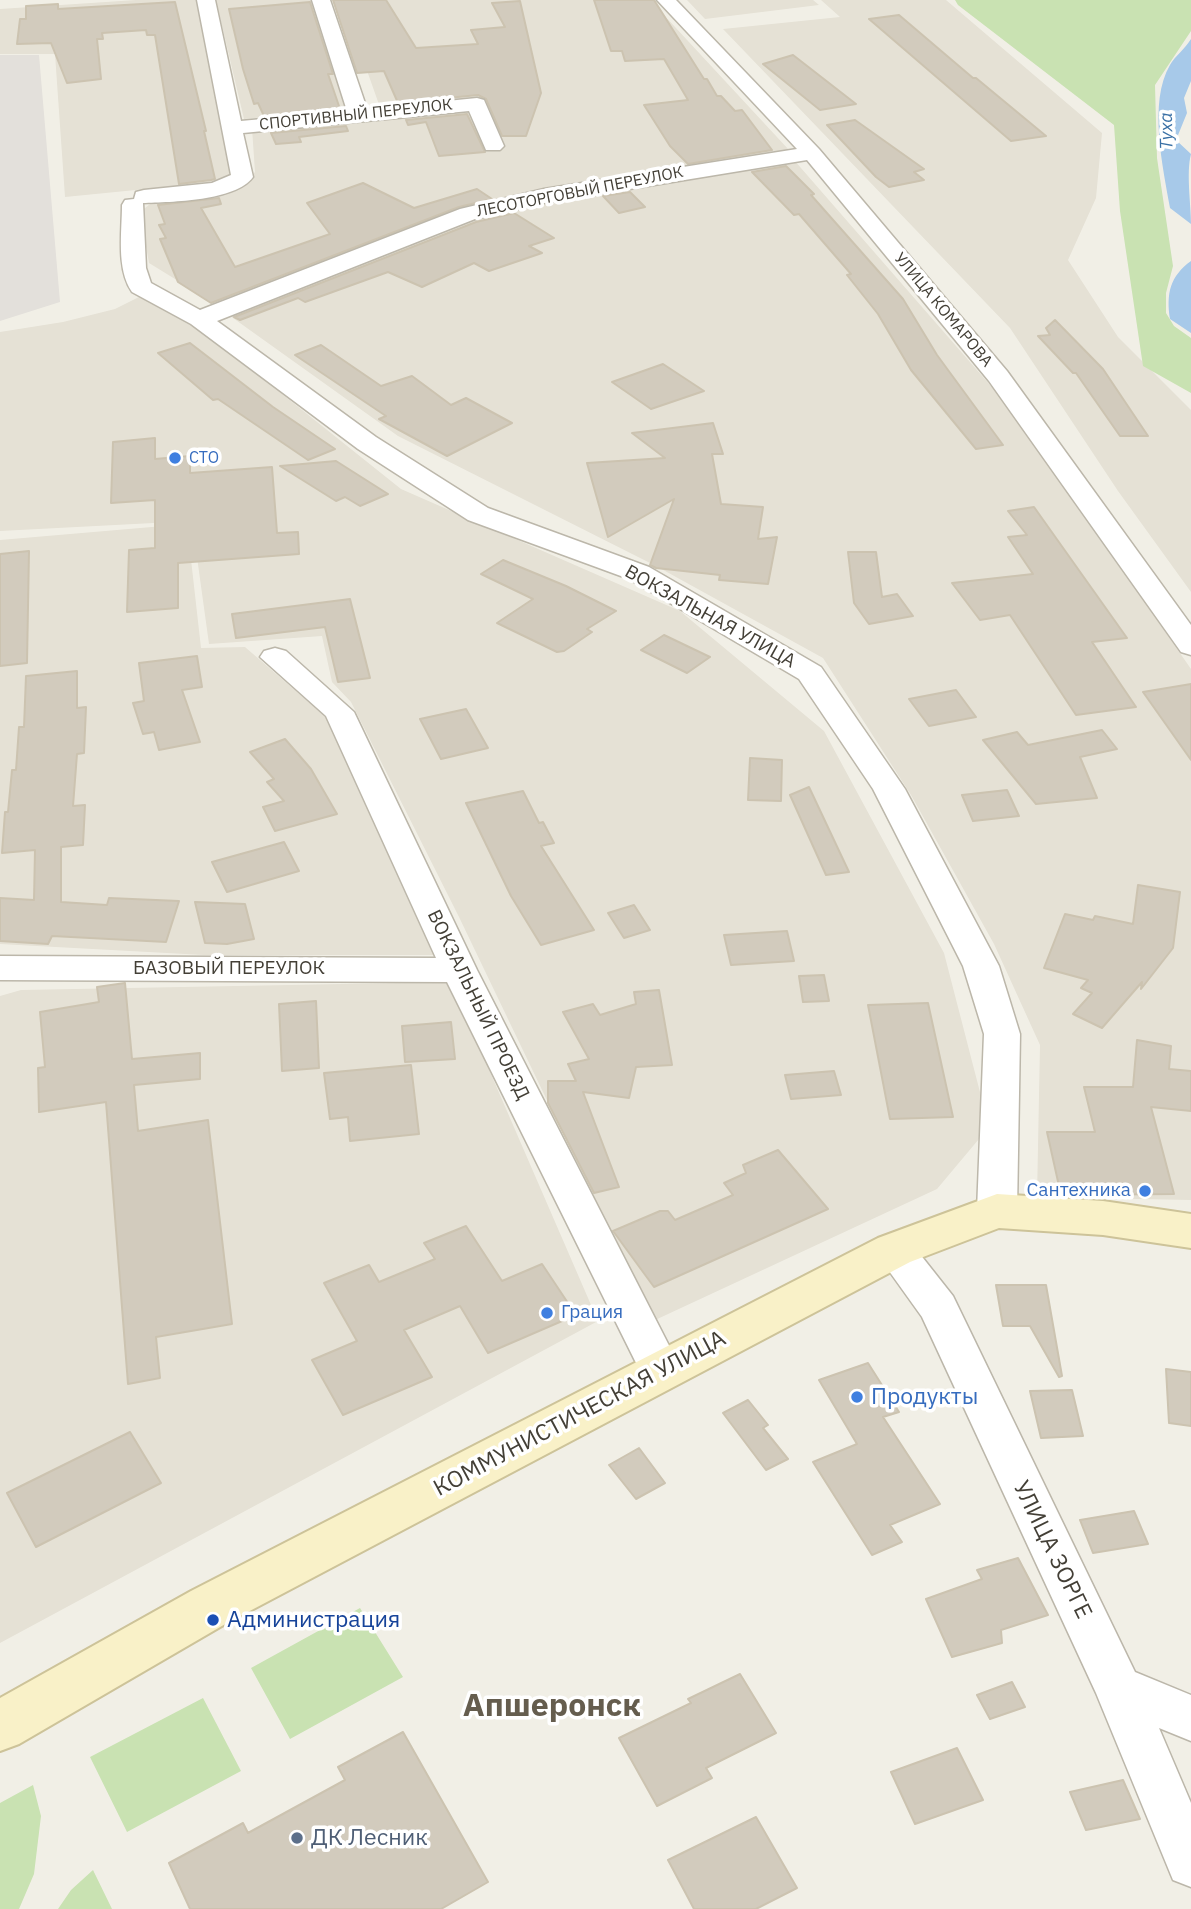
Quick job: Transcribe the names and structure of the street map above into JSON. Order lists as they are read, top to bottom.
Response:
{
  "streets": {
    "main road": ["КОММУНИСТИЧЕСКАЯ УЛИЦА"],
    "street": [
      "СПОРТИВНЫЙ ПЕРЕУЛОК",
      "ЛЕСОТОРГОВЫЙ ПЕРЕУЛОК",
      "УЛИЦА КОМАРОВА",
      "ВОКЗАЛЬНАЯ УЛИЦА",
      "БАЗОВЫЙ ПЕРЕУЛОК",
      "ВОКЗАЛЬНЫЙ ПРОЕЗД",
      "УЛИЦА ЗОРГЕ"
    ]
  },
  "crossings": [
    ["СПОРТИВНЫЙ ПЕРЕУЛОК", "ВОКЗАЛЬНАЯ УЛИЦА"],
    ["ЛЕСОТОРГОВЫЙ ПЕРЕУЛОК", "УЛИЦА КОМАРОВА"],
    ["ЛЕСОТОРГОВЫЙ ПЕРЕУЛОК", "ВОКЗАЛЬНАЯ УЛИЦА"],
    ["ВОКЗАЛЬНАЯ УЛИЦА", "КОММУНИСТИЧЕСКАЯ УЛИЦА"],
    ["БАЗОВЫЙ ПЕРЕУЛОК", "ВОКЗАЛЬНЫЙ ПРОЕЗД"],
    ["ВОКЗАЛЬНЫЙ ПРОЕЗД", "КОММУНИСТИЧЕСКАЯ УЛИЦА"],
    ["КОММУНИСТИЧЕСКАЯ УЛИЦА", "УЛИЦА ЗОРГЕ"]
  ],
  "districts": ["Апшеронск"],
  "water": ["Туха"],
  "places": [
    "СТО",
    "Сантехника",
    "Грация",
    "Продукты",
    "Администрация",
    "ДК Лесник"
  ]
}
